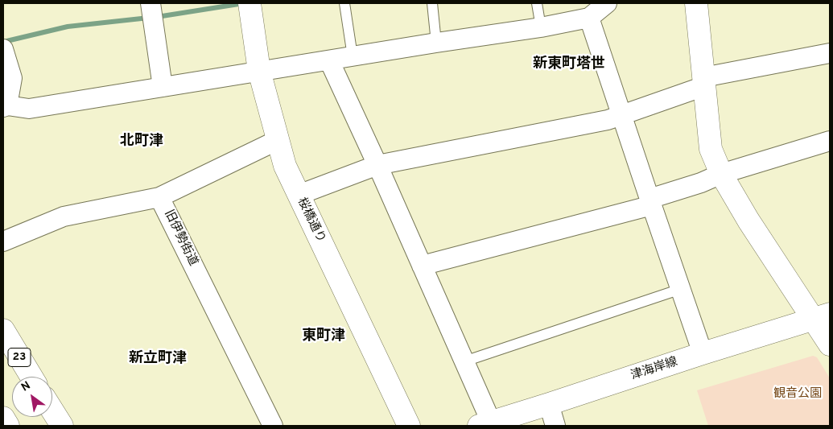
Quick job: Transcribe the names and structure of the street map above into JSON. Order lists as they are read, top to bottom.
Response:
{
  "streets": {
    "main road": ["桜橋通り", "23", "津海岸線"],
    "street": ["旧伊勢街道"]
  },
  "districts": [
    "新東町塔世",
    "北町津",
    "東町津",
    "新立町津"
  ],
  "parks": ["観音公園"],
  "north": "top left"
}
